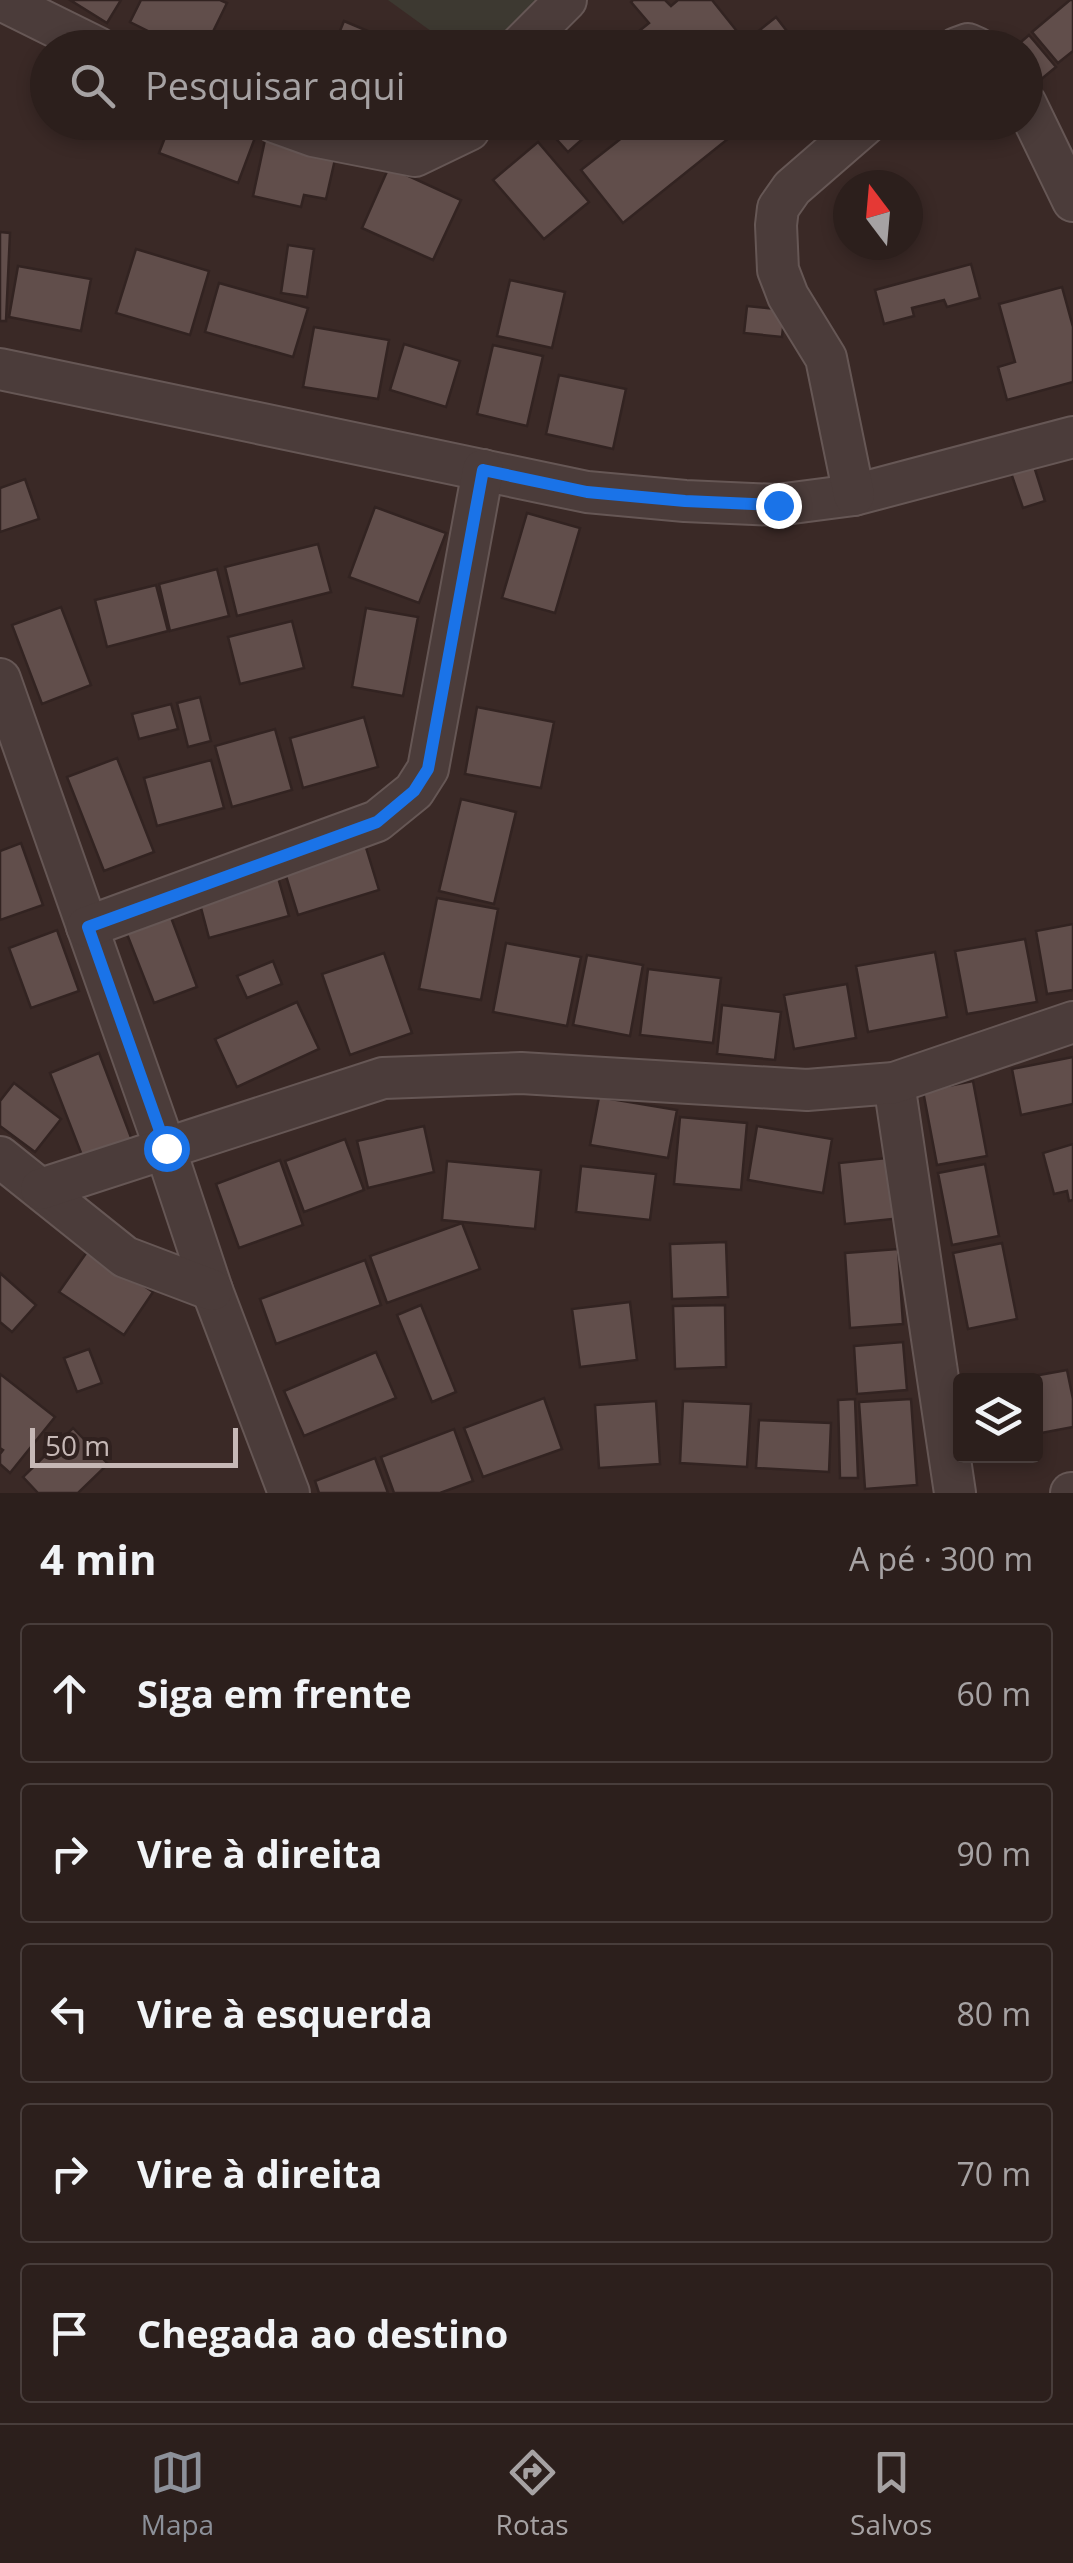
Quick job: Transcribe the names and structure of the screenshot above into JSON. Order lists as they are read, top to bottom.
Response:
{
  "scale_bar": "50 m",
  "north": "top",
  "page": {
    "search": "Pesquisar aqui",
    "scale": "50 m",
    "heading": ["4 min", "A pé · 300 m"],
    "list": [
      ["Siga em frente", "60 m"],
      ["Vire à direita", "90 m"],
      ["Vire à esquerda", "80 m"],
      ["Vire à direita", "70 m"],
      "Chegada ao destino"
    ],
    "nav": ["Mapa", "Rotas", "Salvos"]
  }
}
